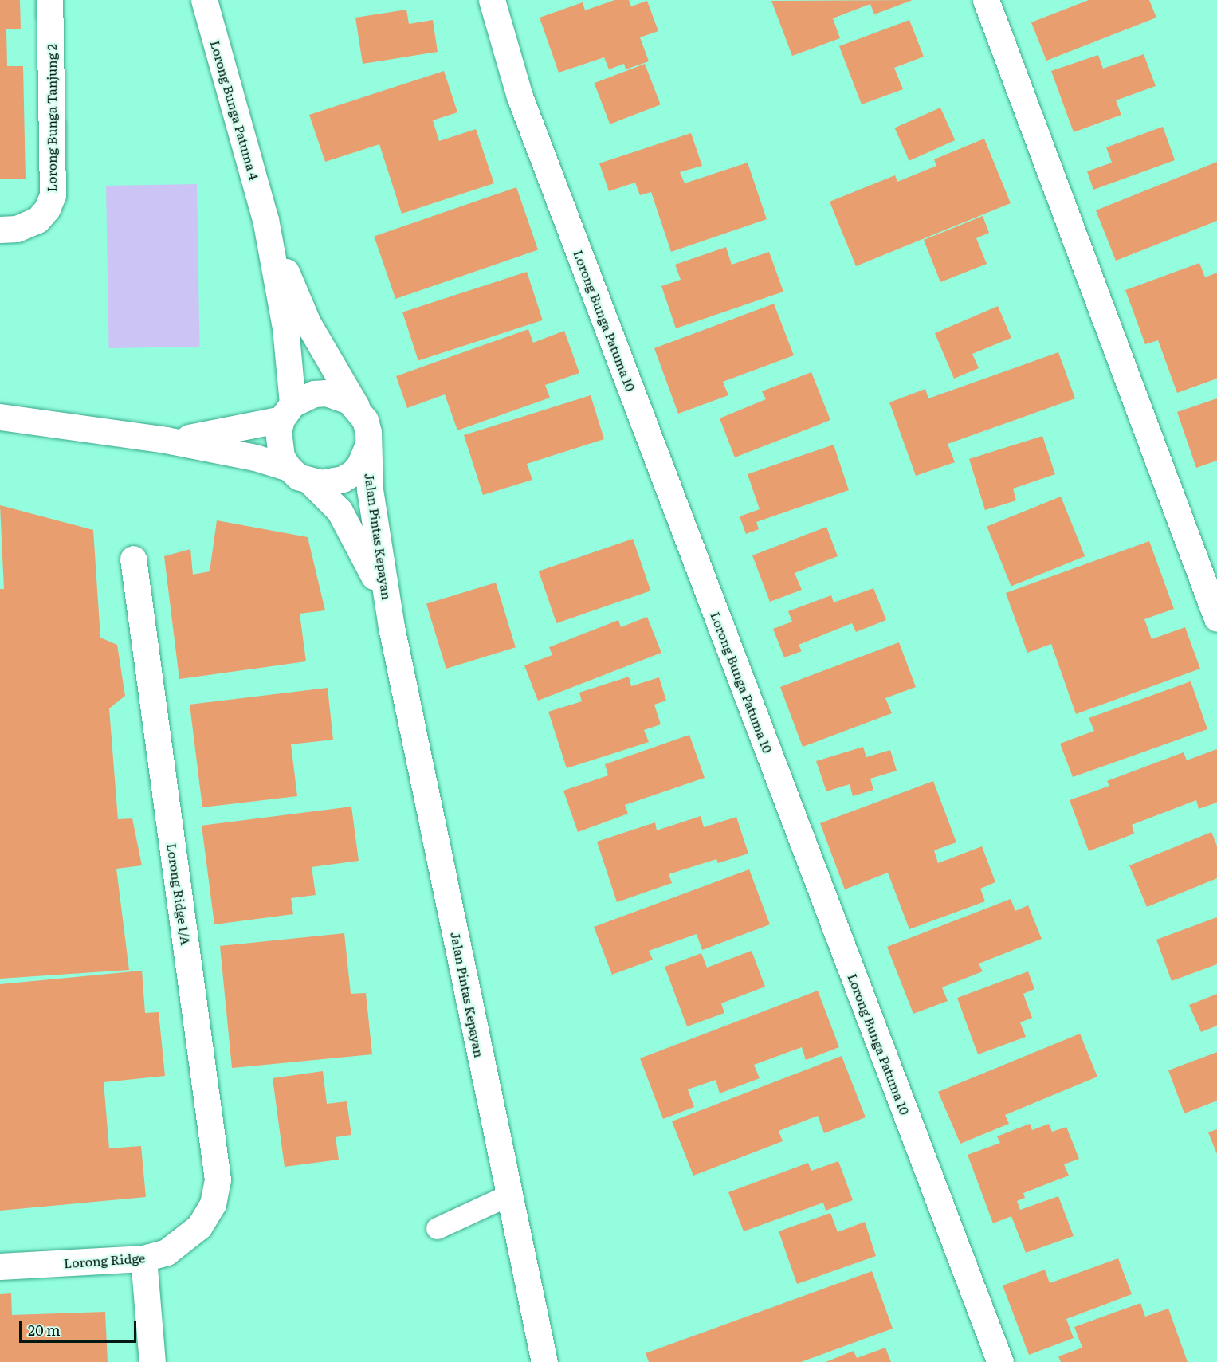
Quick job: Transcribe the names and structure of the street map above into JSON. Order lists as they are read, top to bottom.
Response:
{
  "streets": {
    "street": [
      "Lorong Bunga Patuma 4",
      "Lorong Bunga Tanjung 2",
      "Lorong Bunga Patuma 10",
      "Jalan Pintas Kepayan",
      "Lorong Ridge 1/A",
      "Lorong Ridge"
    ]
  },
  "crossings": [
    ["Lorong Ridge 1/A", "Lorong Ridge"]
  ],
  "scale_bar": "20 m"
}
